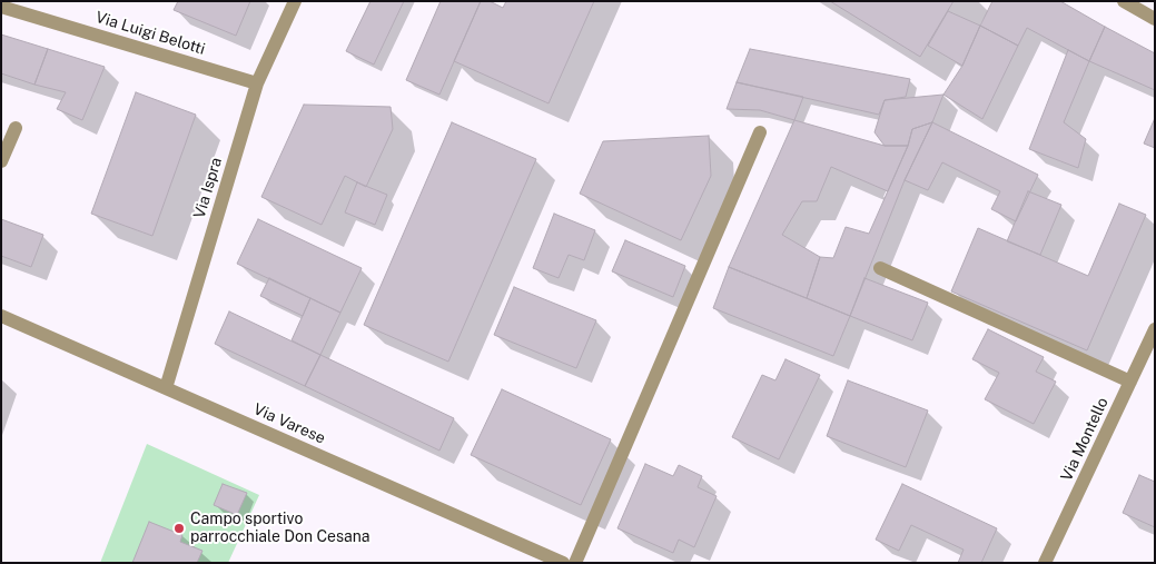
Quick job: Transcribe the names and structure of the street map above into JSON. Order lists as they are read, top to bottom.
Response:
{
  "streets": {
    "street": [
      "Via Luigi Belotti",
      "Via Ispra",
      "Via Varese",
      "Via Montello"
    ]
  },
  "crossings": [
    ["Via Luigi Belotti", "Via Ispra"],
    ["Via Ispra", "Via Varese"]
  ],
  "places": ["Campo sportivo parrocchiale Don Cesana"]
}
